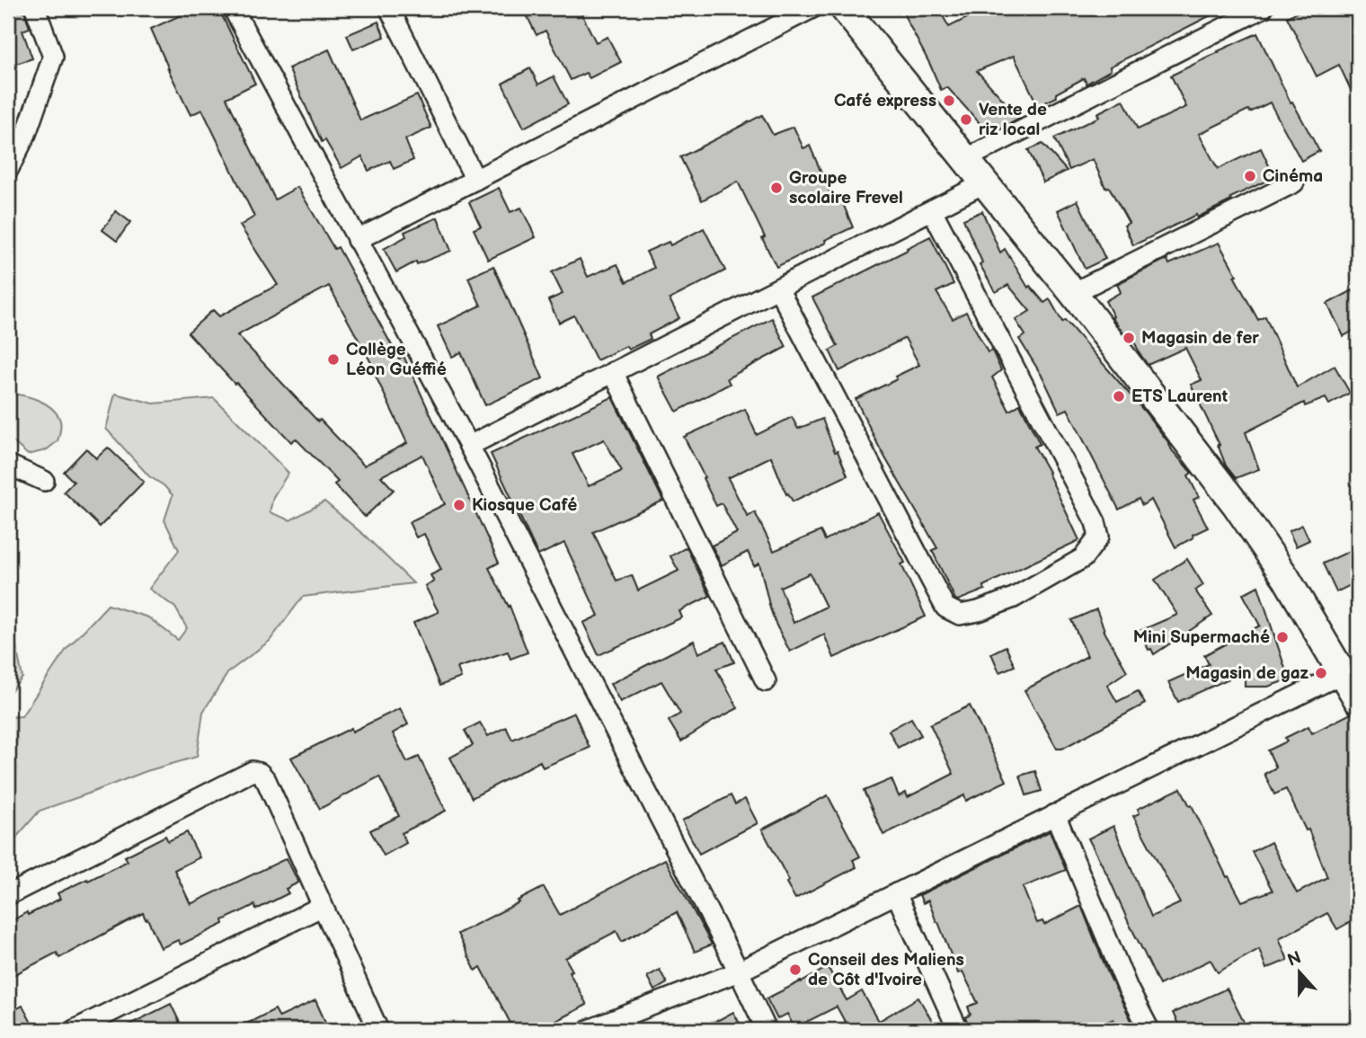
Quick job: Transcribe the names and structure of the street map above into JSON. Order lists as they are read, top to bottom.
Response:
{
  "places": [
    "Café express",
    "Vente de riz local",
    "Cinéma",
    "Groupe scolaire Frevel",
    "Magasin de fer",
    "Collège Léon Guéffié",
    "ETS Laurent",
    "Kiosque Café",
    "Mini Supermaché",
    "Magasin de gaz",
    "Conseil des Maliens de Côt d'Ivoire"
  ],
  "north": "top"
}
